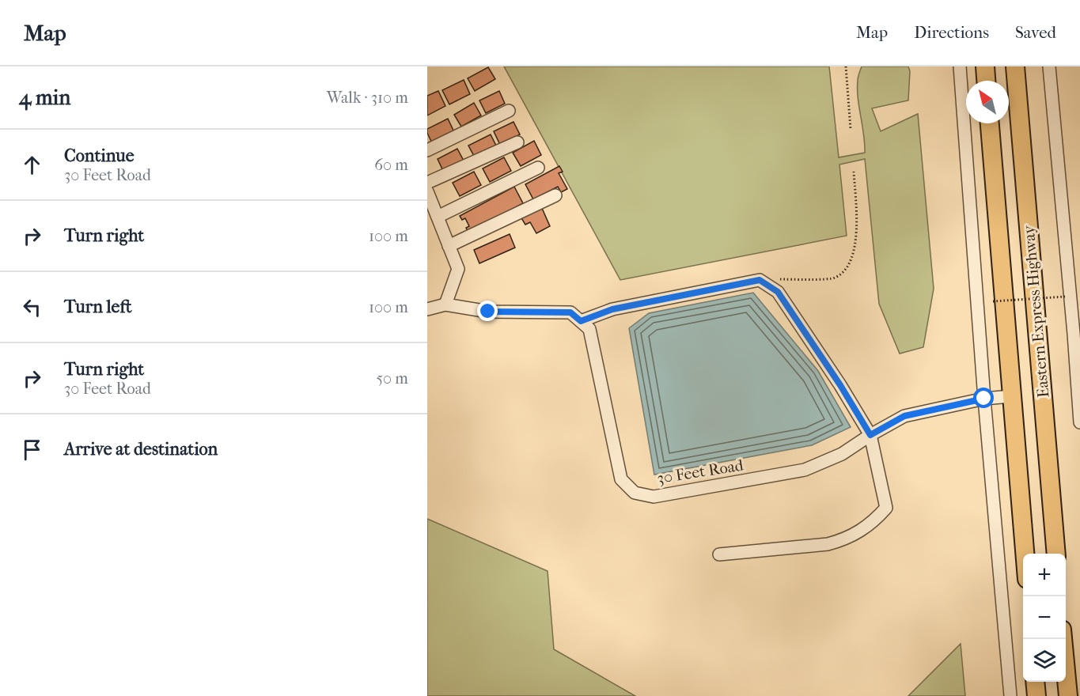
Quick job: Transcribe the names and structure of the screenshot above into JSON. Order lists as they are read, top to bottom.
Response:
{
  "streets": {
    "highway": ["Eastern Express Highway"],
    "street": ["30 Feet Road"]
  },
  "crossings": [
    ["Eastern Express Highway", "30 Feet Road"]
  ],
  "north": "top left",
  "page": {
    "header": "Map",
    "nav": ["Map", "Directions", "Saved"],
    "heading": ["4 min", "Walk · 310 m"],
    "list": [
      ["Continue", "30 Feet Road", "60 m"],
      ["Turn right", "100 m"],
      ["Turn left", "100 m"],
      ["Turn right", "30 Feet Road", "50 m"],
      "Arrive at destination"
    ],
    "map_buttons": ["+", "−"]
  }
}
